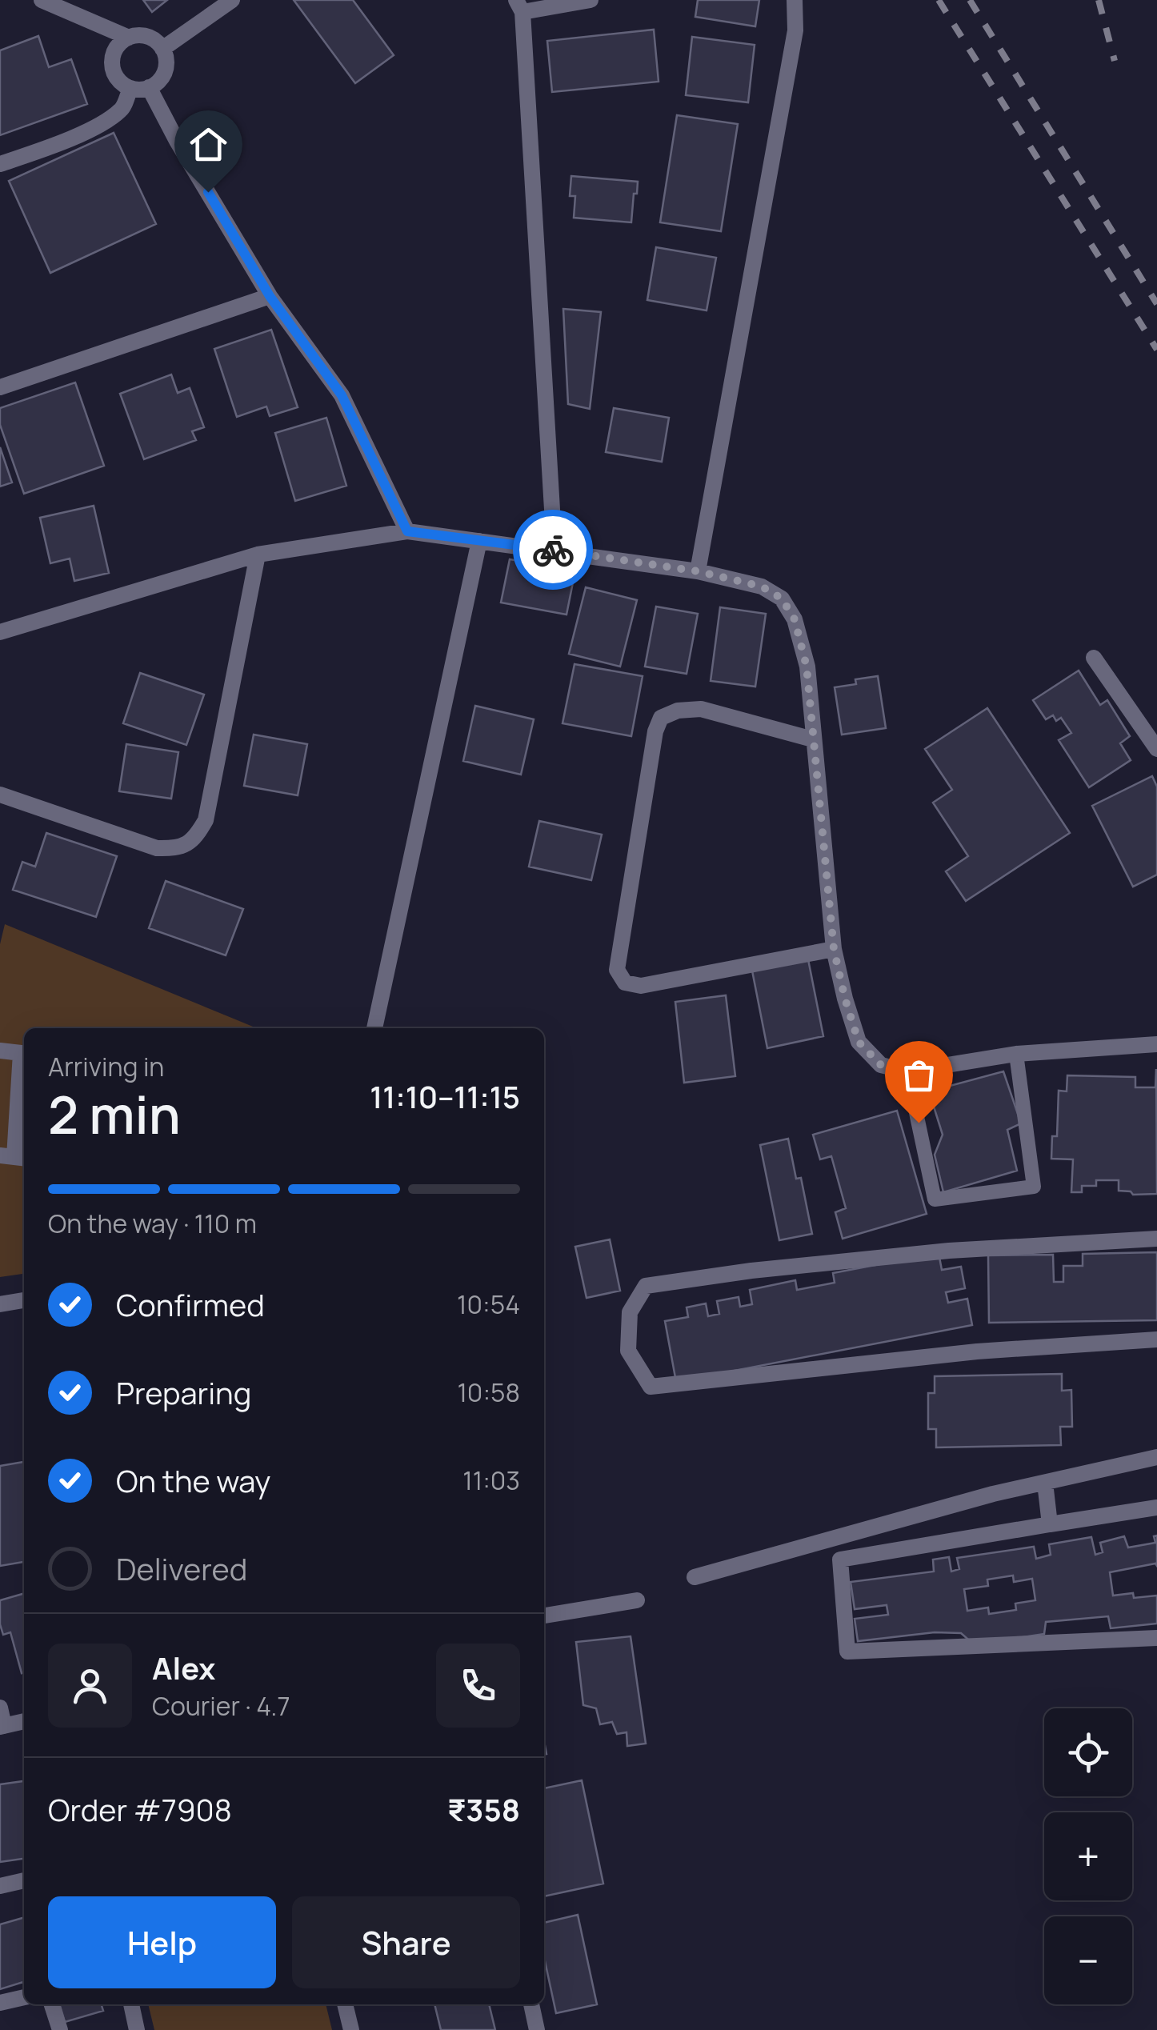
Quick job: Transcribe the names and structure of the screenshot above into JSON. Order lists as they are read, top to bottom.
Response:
{
  "page": {
    "heading": ["2 min", "Arriving in", "11:10–11:15"],
    "panel": [
      "Alex",
      "Courier · 4.7",
      "Order #7908",
      "₹358"
    ],
    "bar": "On the way · 110 m",
    "list": [
      ["Confirmed", "10:54"],
      ["Preparing", "10:58"],
      ["On the way", "11:03"],
      "Delivered"
    ],
    "map_buttons": ["+", "−"],
    "buttons": ["Help", "Share"]
  }
}
